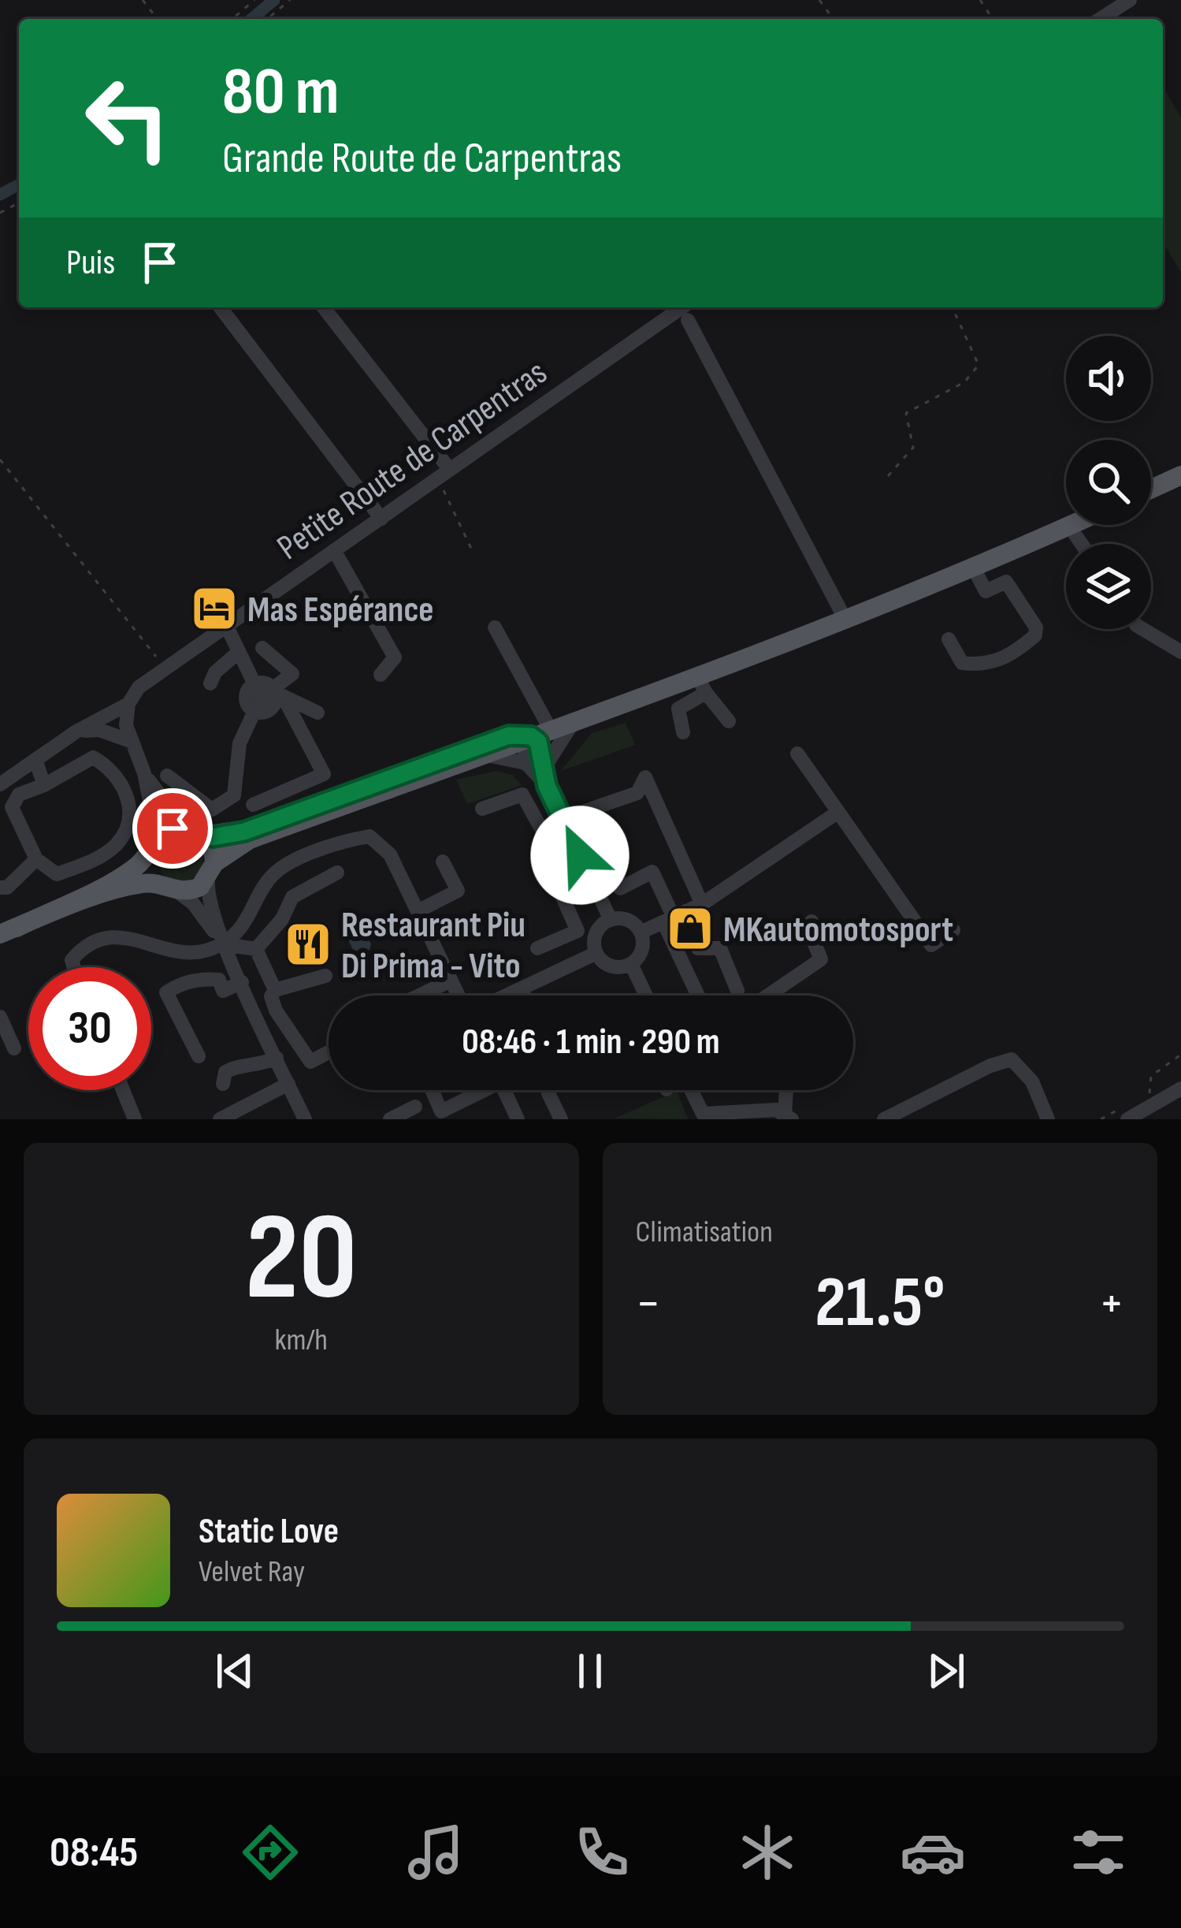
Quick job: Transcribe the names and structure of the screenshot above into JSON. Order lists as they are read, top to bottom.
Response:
{
  "streets": {
    "street": ["Petite Route de Carpentras"]
  },
  "places": {
    "hotel": ["Mas Espérance"],
    "shop": ["MKautomotosport"],
    "restaurant": ["Restaurant Piu Di Prima - Vito"]
  },
  "page": {
    "turn": ["80 m", "Grande Route de Carpentras"],
    "then": "Puis",
    "limit": "30",
    "trip": "08:46 · 1 min · 290 m",
    "tile": [
      ["20", "km/h"],
      "Climatisation"
    ],
    "heat": ["−", "21.5°", "+"],
    "song": ["Static Love", "Velvet Ray"],
    "tabs": "08:45"
  }
}
